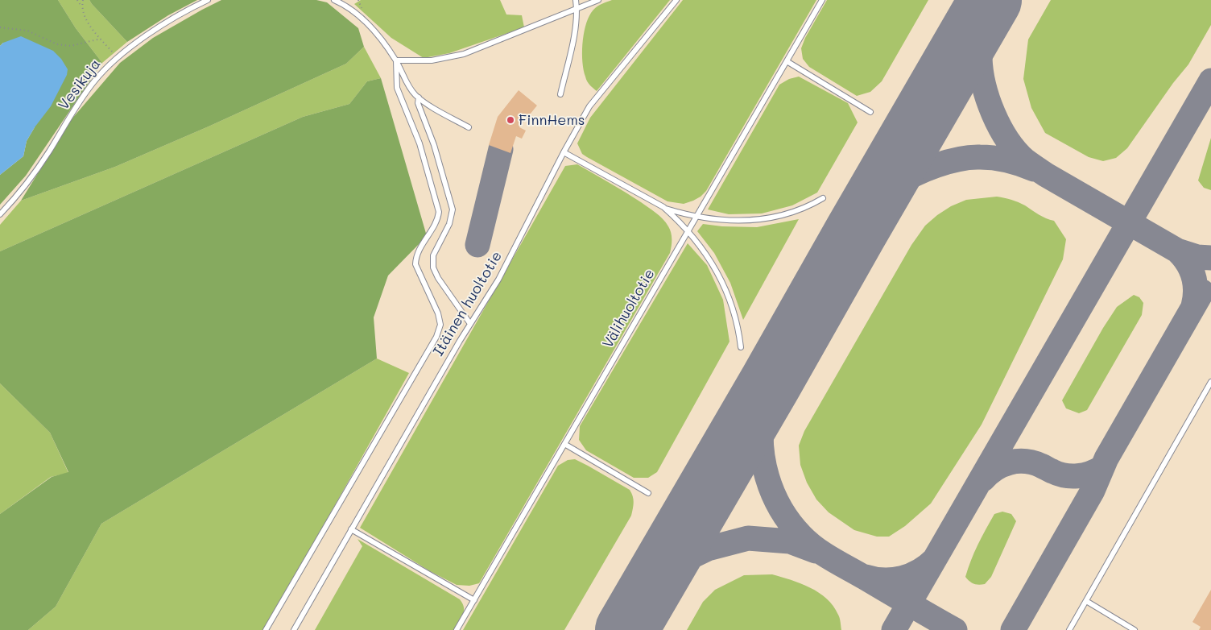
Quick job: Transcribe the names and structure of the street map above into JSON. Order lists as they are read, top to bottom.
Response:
{
  "streets": {
    "lane": ["Vesikuja", "Itäinen huoltotie", "Välihuoltotie"]
  },
  "places": ["FinnHems"]
}
